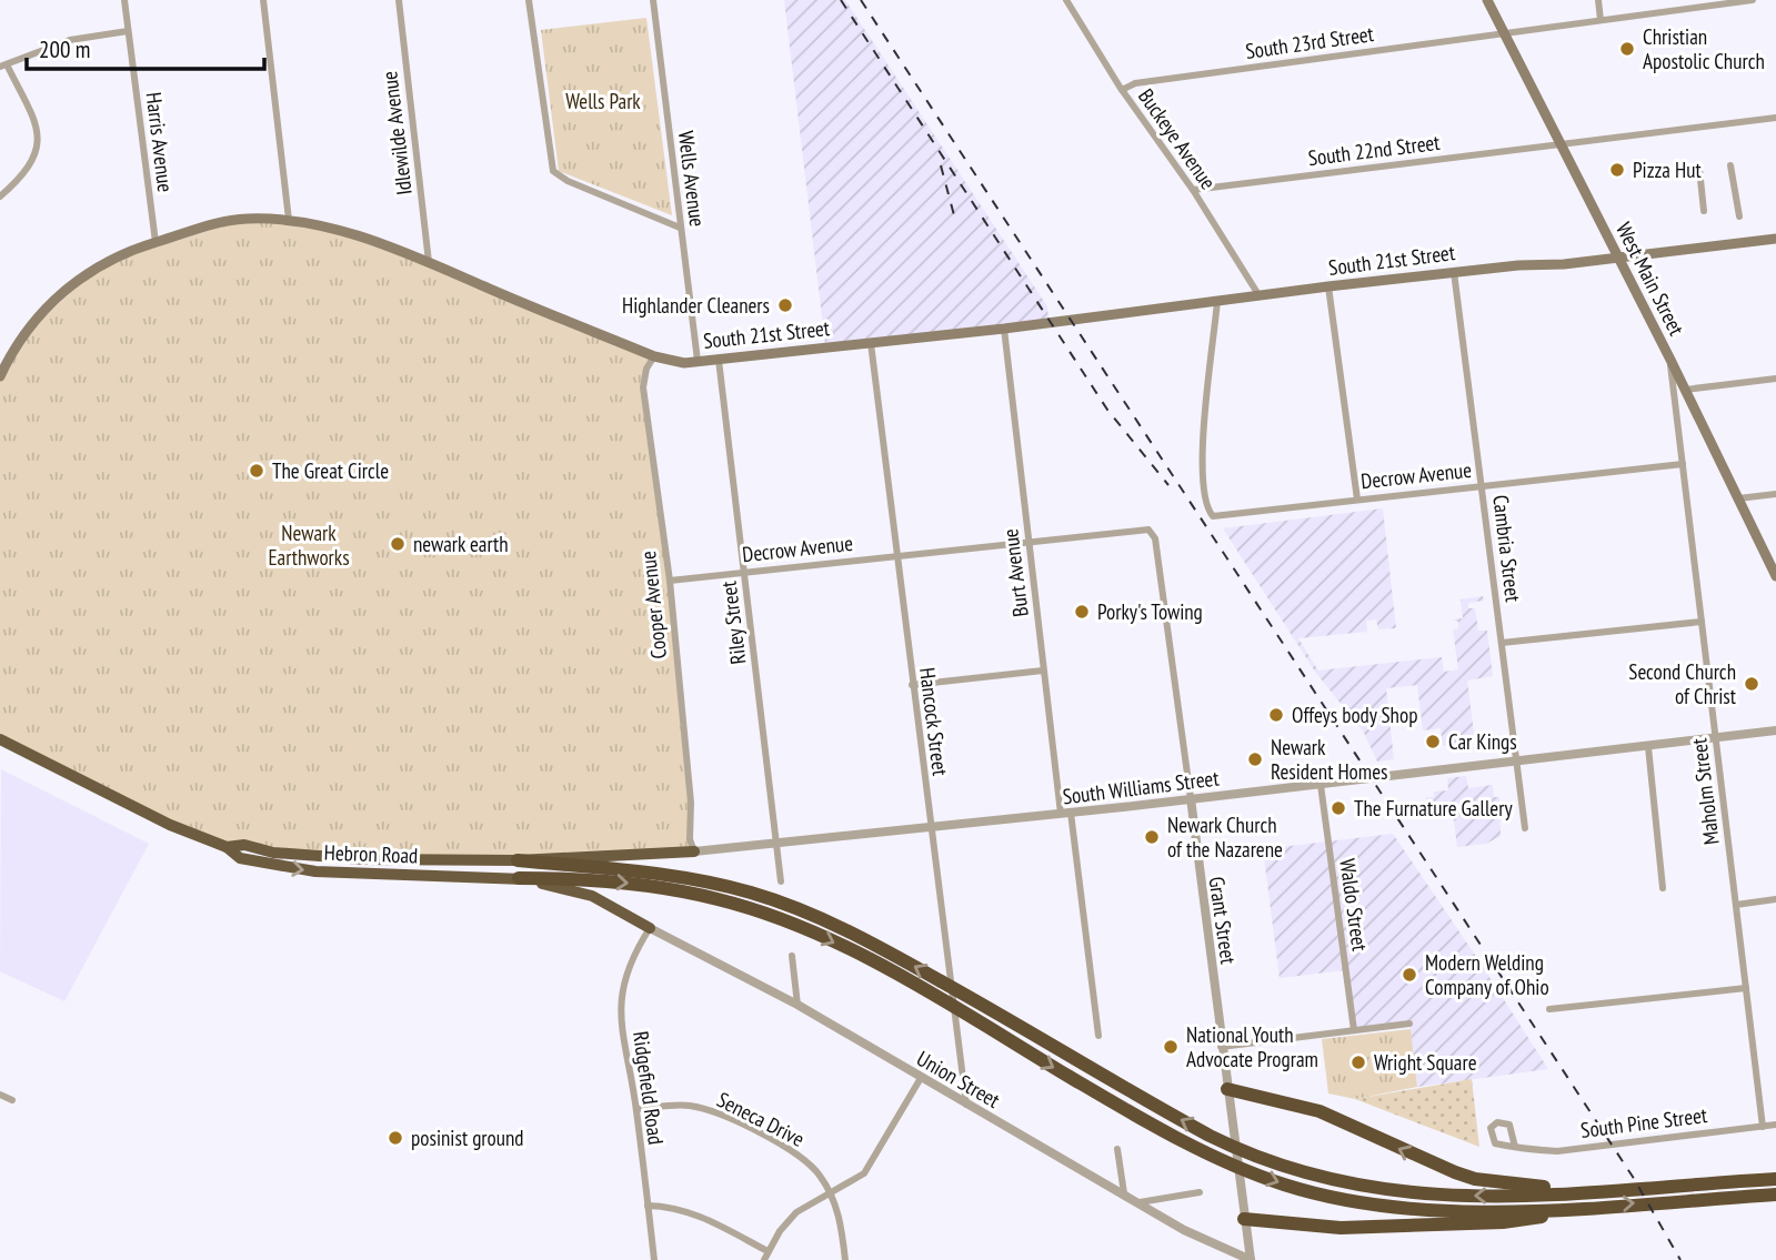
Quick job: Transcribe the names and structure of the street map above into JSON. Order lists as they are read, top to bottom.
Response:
{
  "streets": {
    "highway": ["Hebron Road"],
    "main road": ["South 21st Street", "West Main Street"],
    "street": [
      "South 23rd Street",
      "Idlewilde Avenue",
      "Buckeye Avenue",
      "Harris Avenue",
      "South 22nd Street",
      "Wells Avenue",
      "Decrow Avenue",
      "Cambria Street",
      "Burt Avenue",
      "Cooper Avenue",
      "Riley Street",
      "Hancock Street",
      "South Williams Street",
      "Maholm Street",
      "Waldo Street",
      "Grant Street",
      "Union Street",
      "Ridgefield Road",
      "Seneca Drive",
      "South Pine Street"
    ]
  },
  "crossings": [
    ["South 23rd Street", "Buckeye Avenue"],
    ["South 23rd Street", "West Main Street"],
    ["Idlewilde Avenue", "South 21st Street"],
    ["Buckeye Avenue", "South 22nd Street"],
    ["Buckeye Avenue", "South 21st Street"],
    ["Harris Avenue", "South 21st Street"],
    ["South 22nd Street", "West Main Street"],
    ["Wells Avenue", "South 21st Street"],
    ["South 21st Street", "West Main Street"],
    ["South 21st Street", "Decrow Avenue"],
    ["South 21st Street", "Cambria Street"],
    ["South 21st Street", "Burt Avenue"],
    ["South 21st Street", "Cooper Avenue"],
    ["South 21st Street", "Riley Street"],
    ["South 21st Street", "Hancock Street"],
    ["West Main Street", "Maholm Street"],
    ["Decrow Avenue", "Cambria Street"],
    ["Decrow Avenue", "Burt Avenue"],
    ["Decrow Avenue", "Cooper Avenue"],
    ["Decrow Avenue", "Riley Street"],
    ["Decrow Avenue", "Hancock Street"],
    ["Decrow Avenue", "Maholm Street"],
    ["Decrow Avenue", "Grant Street"],
    ["Cambria Street", "South Williams Street"],
    ["Burt Avenue", "South Williams Street"],
    ["Cooper Avenue", "South Williams Street"],
    ["Cooper Avenue", "Hebron Road"],
    ["Riley Street", "South Williams Street"],
    ["Hancock Street", "South Williams Street"],
    ["Hancock Street", "Union Street"],
    ["South Williams Street", "Maholm Street"],
    ["South Williams Street", "Hebron Road"],
    ["South Williams Street", "Waldo Street"],
    ["South Williams Street", "Grant Street"],
    ["Maholm Street", "South Pine Street"],
    ["Hebron Road", "Union Street"],
    ["Hebron Road", "Ridgefield Road"],
    ["Grant Street", "Union Street"],
    ["Union Street", "Ridgefield Road"],
    ["Ridgefield Road", "Seneca Drive"]
  ],
  "parks": ["Wells Park", "Newark Earthworks"],
  "places": [
    "Christian Apostolic Church",
    "Pizza Hut",
    "Highlander Cleaners",
    "The Great Circle",
    "newark earth",
    "Porky's Towing",
    "Second Church of Christ",
    "Offeys body Shop",
    "Car Kings",
    "Newark Resident Homes",
    "The Furnature Gallery",
    "Newark Church of the Nazarene",
    "Modern Welding Company of Ohio",
    "National Youth Advocate Program",
    "Wright Square",
    "posinist ground"
  ],
  "scale_bar": "200 m"
}
